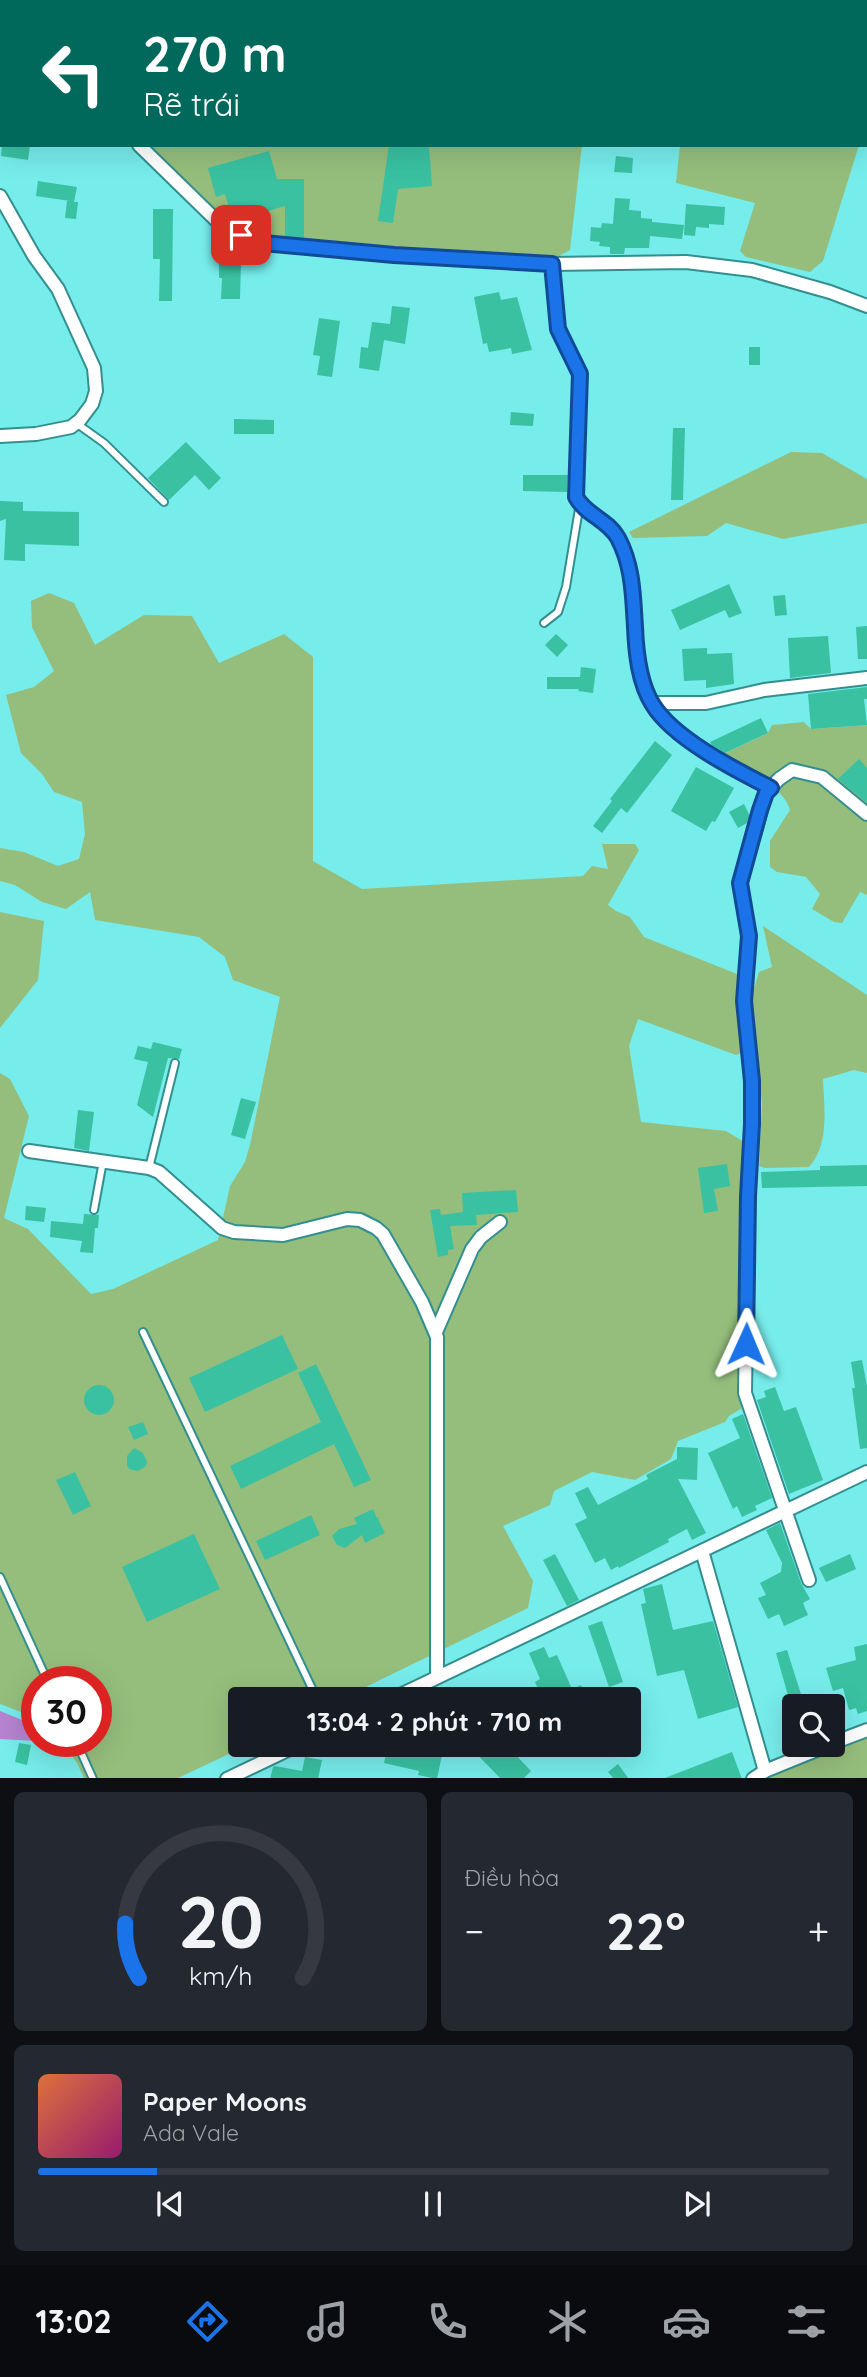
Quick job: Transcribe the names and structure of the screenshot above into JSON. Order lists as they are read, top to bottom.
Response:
{
  "page": {
    "turn": ["270 m", "Rẽ trái"],
    "limit": "30",
    "trip": "13:04 · 2 phút · 710 m",
    "tile": "Điều hòa",
    "heat": ["−", "22°", "+"],
    "song": ["Paper Moons", "Ada Vale"],
    "tabs": "13:02",
    "gauge": ["20", "km/h"]
  }
}
